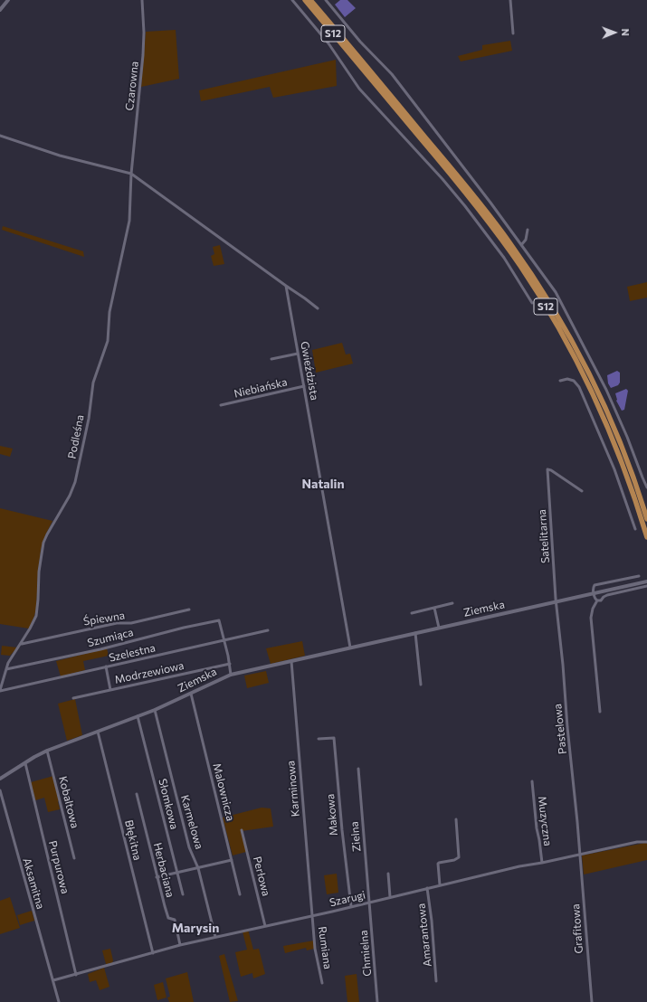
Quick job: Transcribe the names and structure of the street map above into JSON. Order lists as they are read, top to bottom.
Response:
{
  "streets": {
    "highway": ["S12"],
    "street": [
      "Czarowna",
      "Gwieździsta",
      "Niebiańska",
      "Podleśna",
      "Satelitarna",
      "Ziemska",
      "Śpiewna",
      "Szumiąca",
      "Szelestna",
      "Modrzewiowa",
      "Pastelowa",
      "Karminowa",
      "Malownicza",
      "Kobaltowa",
      "Słomkowa",
      "Makowa",
      "Muzyczna",
      "Karmelowa",
      "Zielna",
      "Błękitna",
      "Purpurowa",
      "Herbaciana",
      "Perłowa",
      "Aksamitna",
      "Szarugi",
      "Grafitowa",
      "Amarantowa",
      "Rumiana",
      "Chmielna"
    ]
  },
  "crossings": [
    ["Czarowna", "Podleśna"],
    ["Gwieździsta", "Niebiańska"],
    ["Gwieździsta", "Ziemska"],
    ["Podleśna", "Śpiewna"],
    ["Podleśna", "Szumiąca"],
    ["Podleśna", "Szelestna"],
    ["Satelitarna", "Ziemska"],
    ["Satelitarna", "Pastelowa"],
    ["Ziemska", "Pastelowa"],
    ["Ziemska", "Karminowa"],
    ["Ziemska", "Malownicza"],
    ["Ziemska", "Kobaltowa"],
    ["Ziemska", "Słomkowa"],
    ["Ziemska", "Karmelowa"],
    ["Ziemska", "Błękitna"],
    ["Ziemska", "Purpurowa"],
    ["Szumiąca", "Szelestna"],
    ["Pastelowa", "Szarugi"],
    ["Pastelowa", "Grafitowa"],
    ["Karminowa", "Szarugi"],
    ["Karminowa", "Rumiana"],
    ["Makowa", "Szarugi"],
    ["Muzyczna", "Szarugi"],
    ["Karmelowa", "Szarugi"],
    ["Zielna", "Szarugi"],
    ["Zielna", "Chmielna"],
    ["Błękitna", "Szarugi"],
    ["Purpurowa", "Szarugi"],
    ["Herbaciana", "Szarugi"],
    ["Perłowa", "Szarugi"],
    ["Aksamitna", "Szarugi"],
    ["Szarugi", "Grafitowa"],
    ["Szarugi", "Amarantowa"],
    ["Szarugi", "Rumiana"],
    ["Szarugi", "Chmielna"]
  ],
  "districts": ["Natalin", "Marysin"],
  "north": "right"
}
